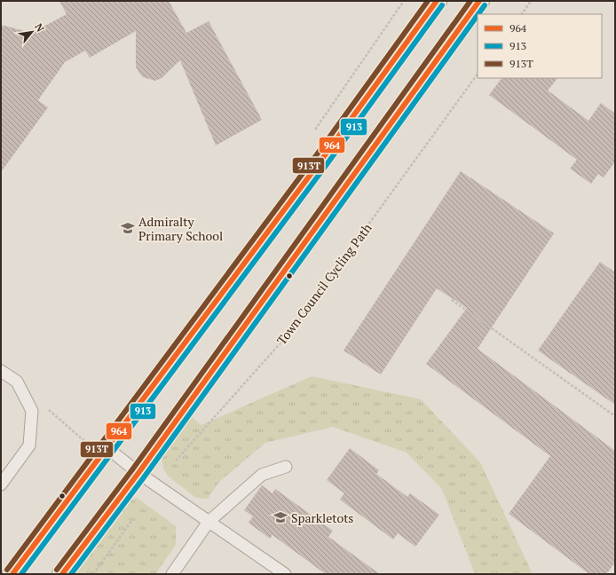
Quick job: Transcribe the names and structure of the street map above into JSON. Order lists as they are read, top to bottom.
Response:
{
  "streets": {
    "path": ["Town Council Cycling Path"]
  },
  "places": {
    "school or university": ["Admiralty Primary School", "Sparkletots"]
  },
  "lines": ["transit line 964", "transit line 913T", "transit line 913"],
  "legend": ["964", "913", "913T"],
  "north": "top right"
}
